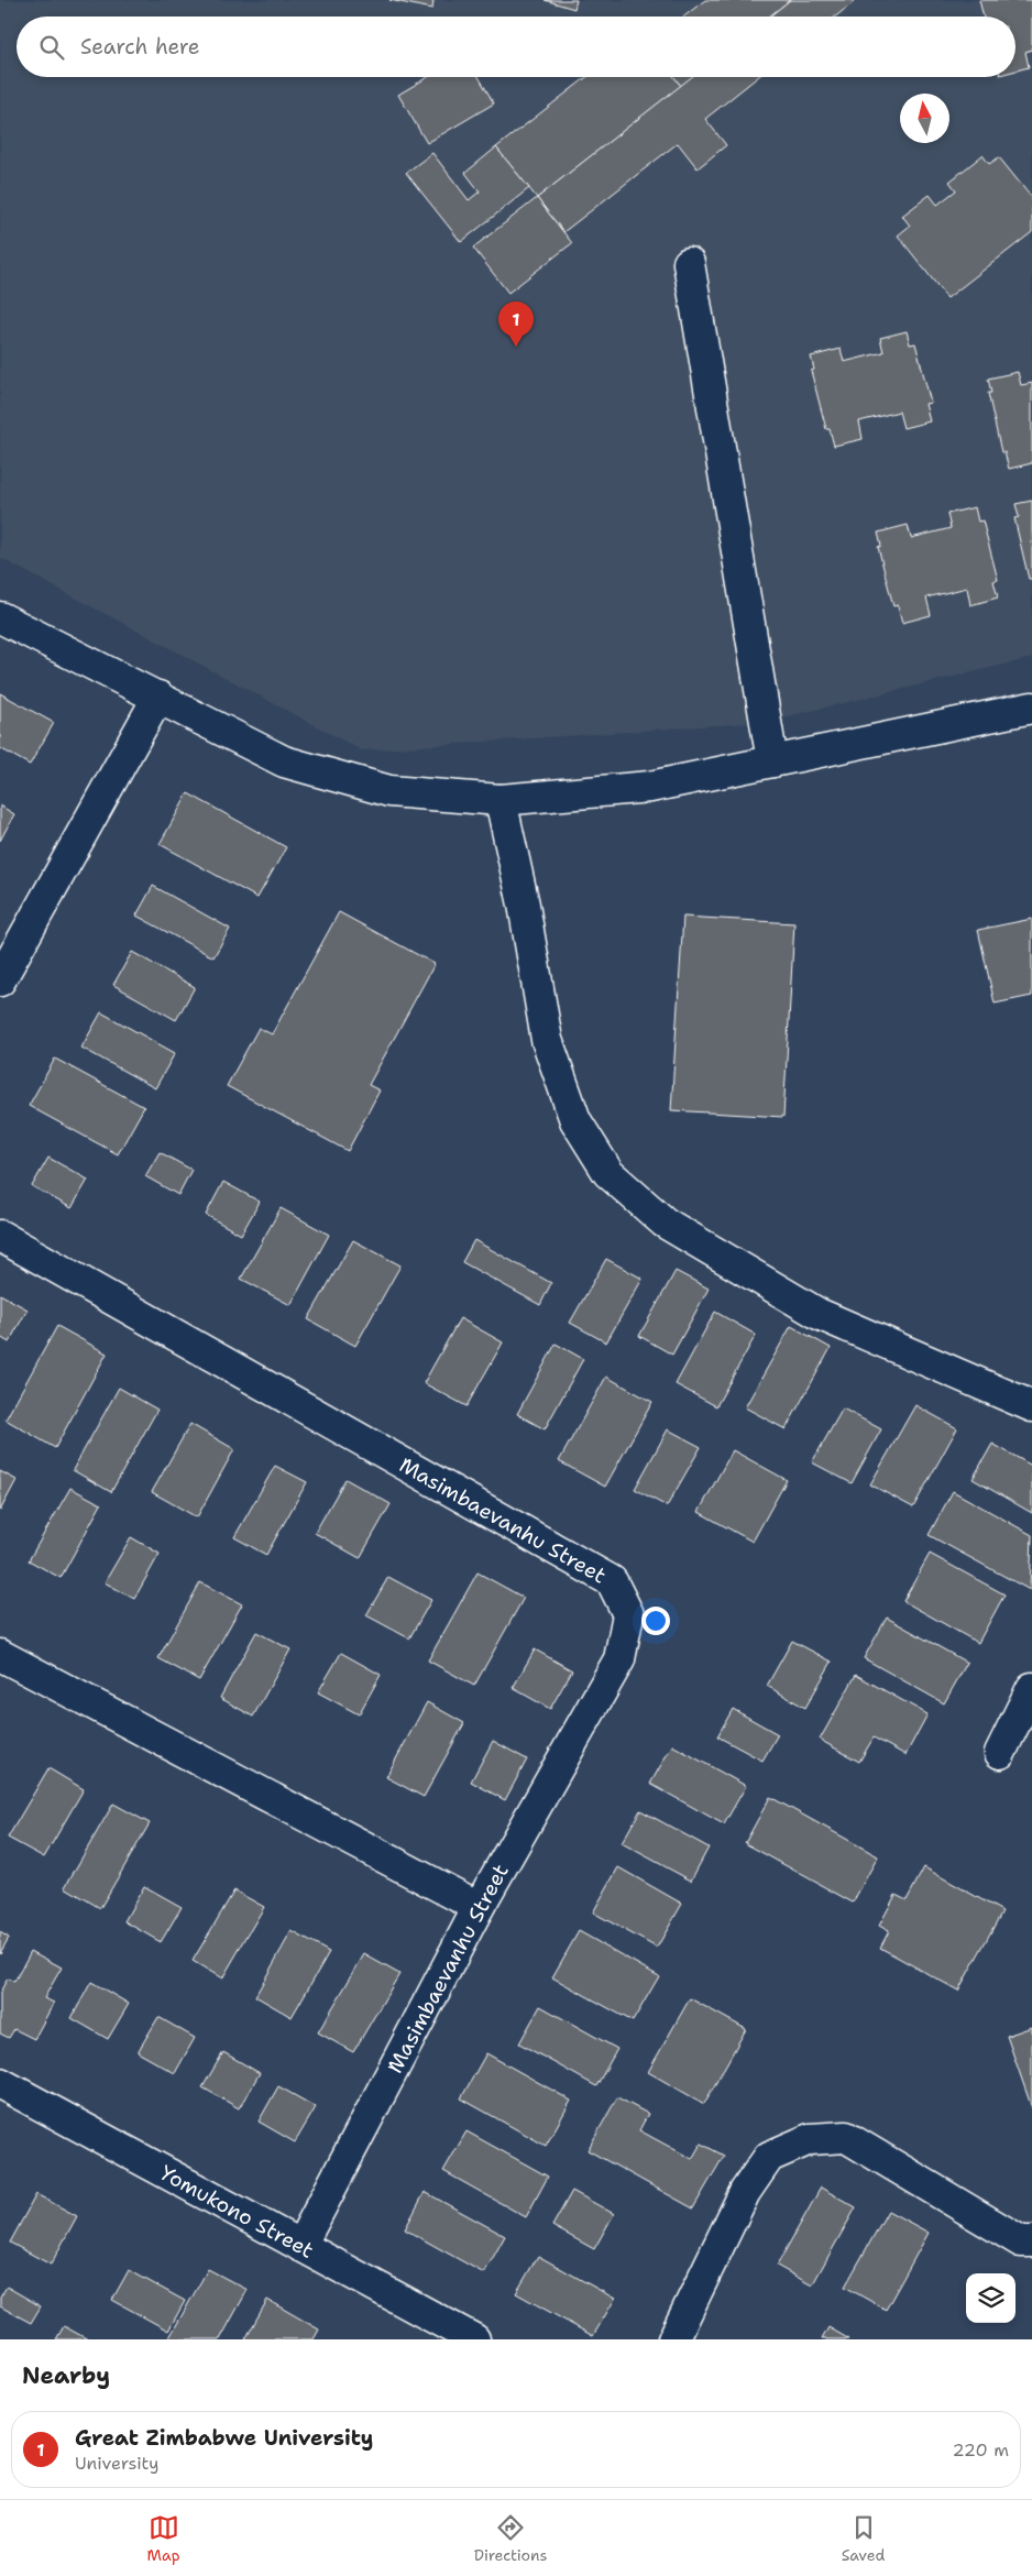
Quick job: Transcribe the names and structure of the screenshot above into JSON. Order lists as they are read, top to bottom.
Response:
{
  "streets": {
    "street": ["Masimbaevanhu Street", "Yomukono Street"]
  },
  "crossings": [
    ["Masimbaevanhu Street", "Yomukono Street"]
  ],
  "north": "top",
  "page": {
    "search": "Search here",
    "pins": "1",
    "heading": "Nearby",
    "list": [
      {
        "mark": "1",
        "name": "Great Zimbabwe University",
        "note": "University",
        "value": "220 m"
      }
    ],
    "nav": ["Map", "Directions", "Saved"]
  }
}
